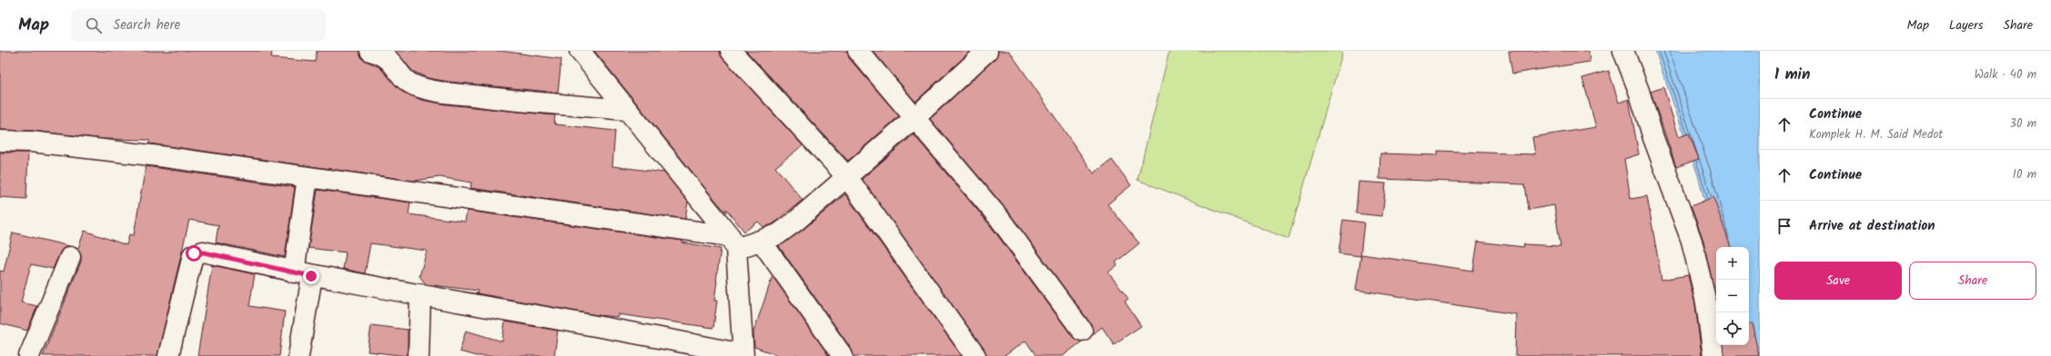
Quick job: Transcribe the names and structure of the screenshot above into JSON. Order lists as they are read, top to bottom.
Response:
{
  "page": {
    "header": "Map",
    "search": "Search here",
    "nav": ["Map", "Layers", "Share"],
    "heading": ["1 min", "Walk · 40 m"],
    "list": [
      ["Continue", "Komplek H. M. Said Medot", "30 m"],
      ["Continue", "10 m"],
      "Arrive at destination"
    ],
    "map_buttons": ["+", "−"],
    "buttons": ["Save", "Share"]
  }
}
